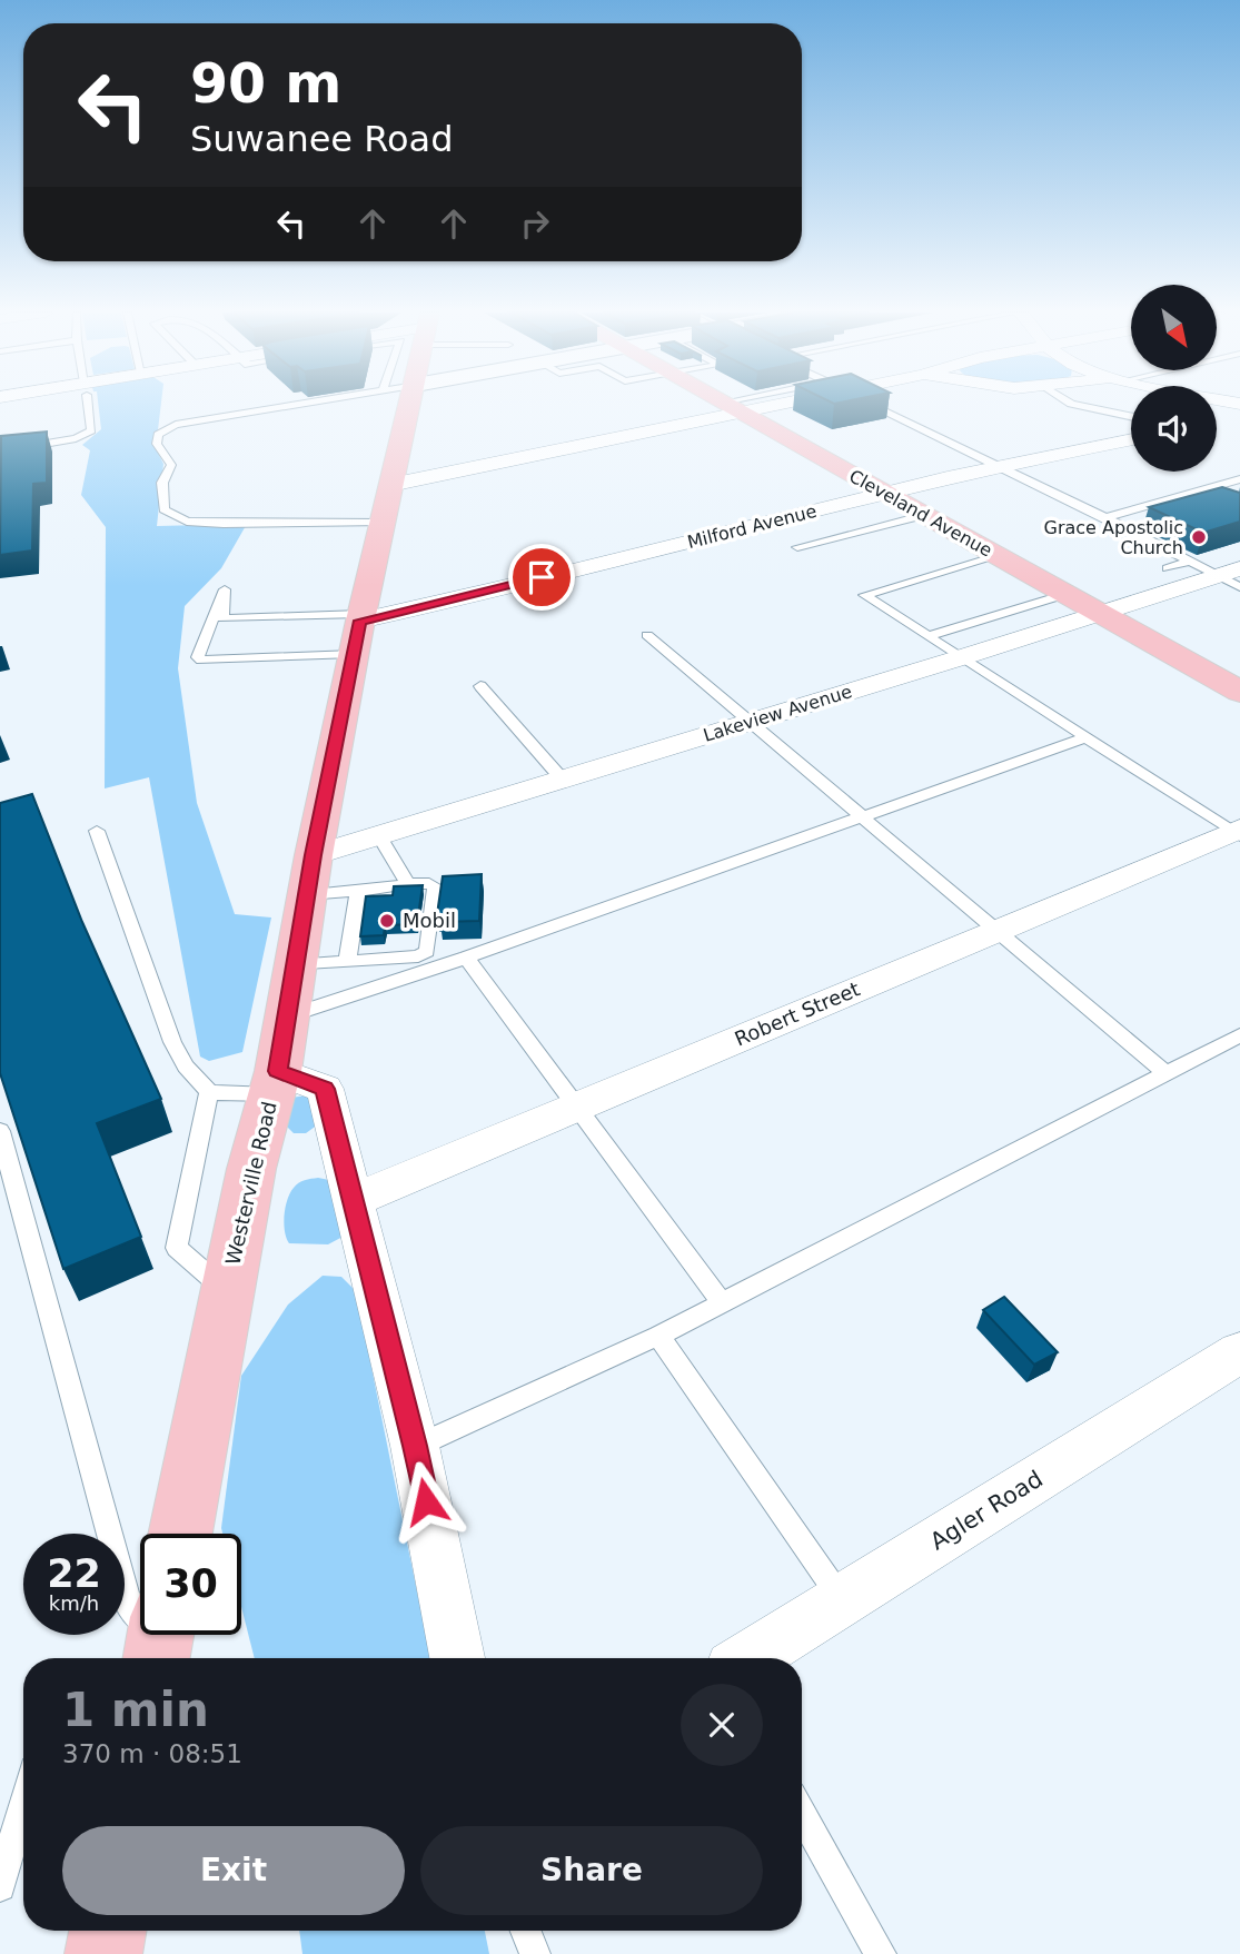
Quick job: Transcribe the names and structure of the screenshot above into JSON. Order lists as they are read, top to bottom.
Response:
{
  "streets": {
    "main road": ["Cleveland Avenue", "Westerville Road"],
    "street": [
      "Milford Avenue",
      "Lakeview Avenue",
      "Robert Street",
      "Agler Road"
    ]
  },
  "crossings": [
    ["Cleveland Avenue", "Milford Avenue"],
    ["Cleveland Avenue", "Lakeview Avenue"],
    ["Milford Avenue", "Westerville Road"],
    ["Lakeview Avenue", "Westerville Road"]
  ],
  "places": ["Grace Apostolic Church", "Mobil"],
  "north": "bottom right",
  "page": {
    "turn": ["90 m", "Suwanee Road"],
    "speed": "22 km/h",
    "limit": "30",
    "heading": ["1 min", "370 m · 08:51"],
    "buttons": ["Exit", "Share"]
  }
}
